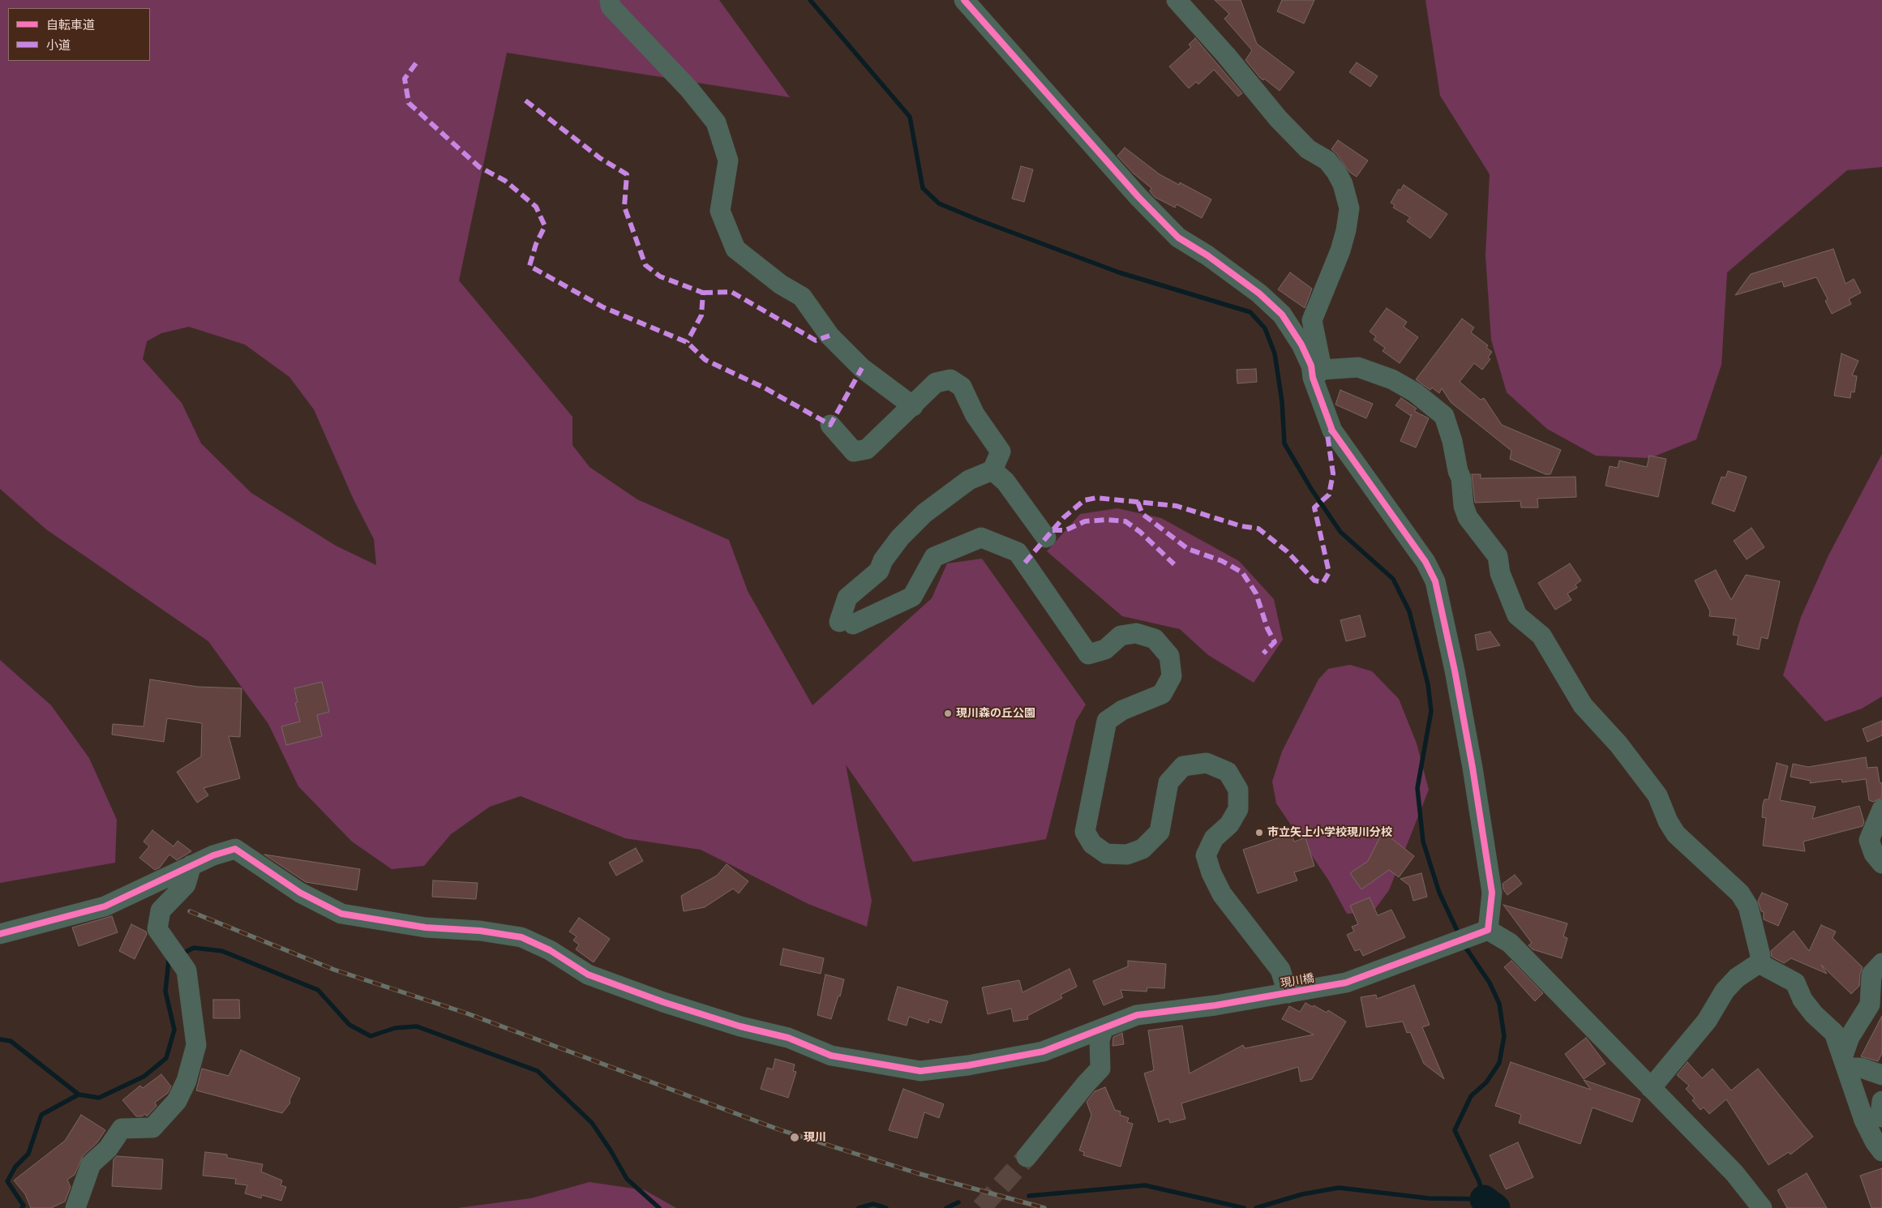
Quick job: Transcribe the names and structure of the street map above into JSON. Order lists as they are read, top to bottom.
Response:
{
  "streets": {
    "street": ["現川橋"]
  },
  "places": ["現川森の丘公園", "市立矢上小学校現川分校", "現川"],
  "legend": ["自転車道", "小道"]
}
